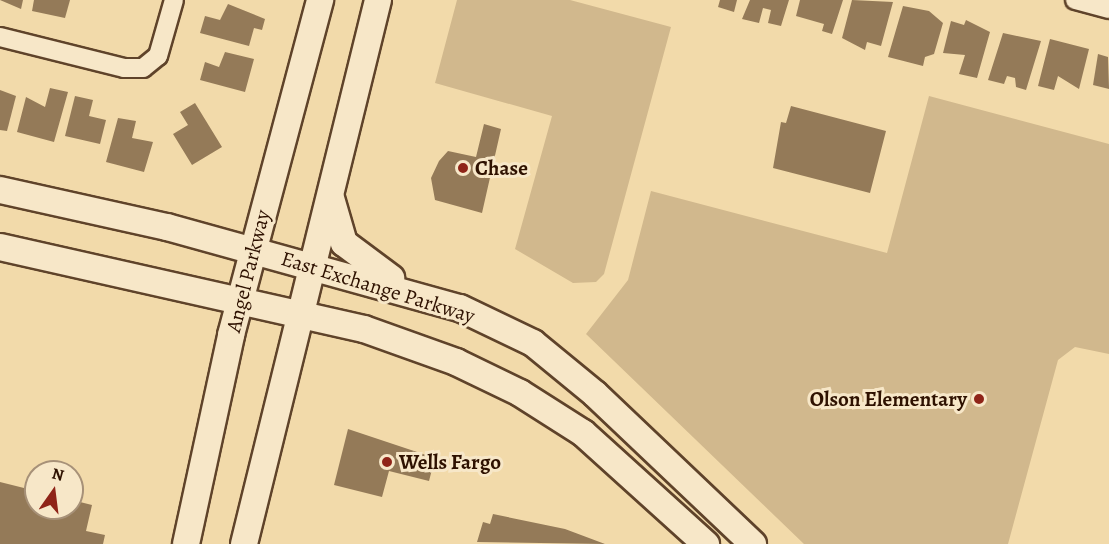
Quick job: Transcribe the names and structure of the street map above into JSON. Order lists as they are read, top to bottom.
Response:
{
  "streets": {
    "main road": ["Angel Parkway", "East Exchange Parkway"]
  },
  "crossings": [
    ["Angel Parkway", "East Exchange Parkway"]
  ],
  "places": ["Chase", "Olson Elementary", "Wells Fargo"],
  "north": "top"
}
